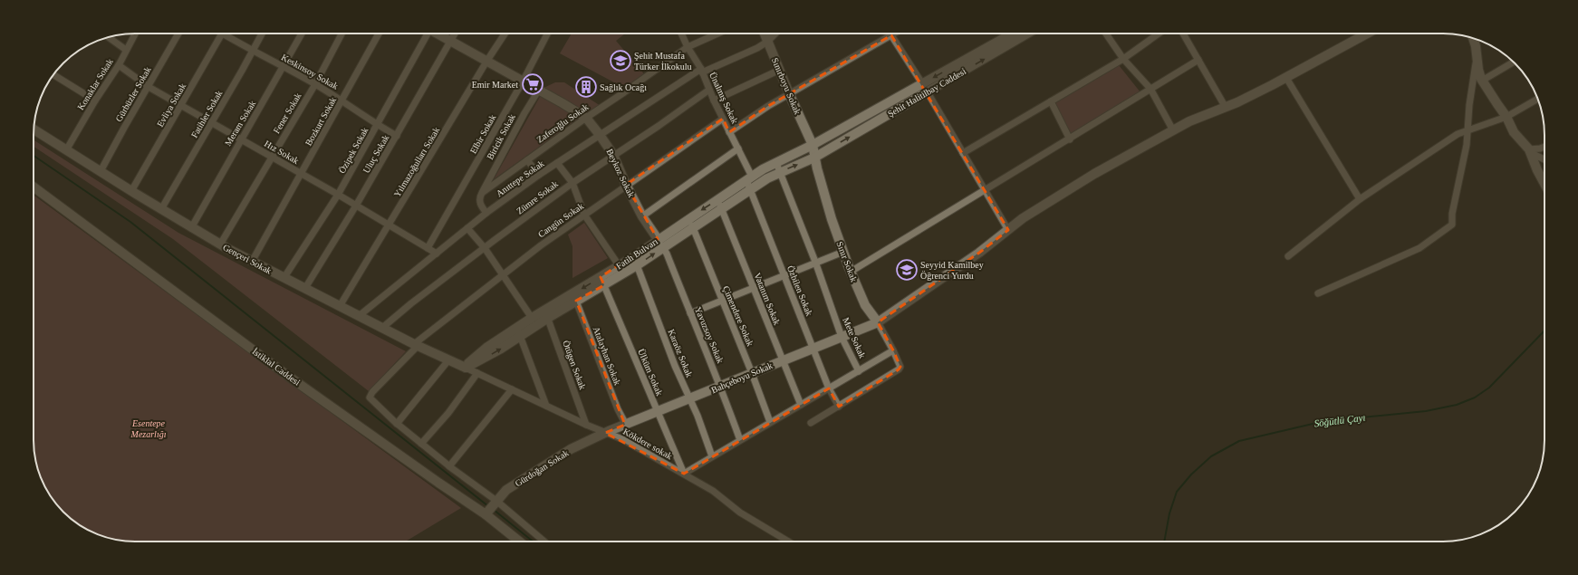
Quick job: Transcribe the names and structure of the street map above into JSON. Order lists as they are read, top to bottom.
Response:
{
  "streets": {
    "street": [
      "Keskinsoy Sokak",
      "Konaklar Sokak",
      "Sınırboyu Sokak",
      "Şehit Halitilbay Caddesi",
      "Gürbüzler Sokak",
      "Ünalmış Sokak",
      "Evliya Sokak",
      "Fener Sokak",
      "Fatihler Sokak",
      "Bozkurt Sokak",
      "Meram Sokak",
      "Zaferoğlu Sokak",
      "Elbir Sokak",
      "Biricik Sokak",
      "Özipek Sokak",
      "Hız Sokak",
      "Uluç Sokak",
      "Yılmazoğulları Sokak",
      "Beykoz Sokak",
      "Anıttepe Sokak",
      "Zümre Sokak",
      "Cangün Sokak",
      "Fatih Bulvarı",
      "Gençeri Sokak",
      "Sınır Sokak",
      "Özbilen Sokak",
      "Vatanım Sokak",
      "Çimendere Sokak",
      "Yavuzsoy Sokak",
      "Mete Sokak",
      "Karaöz Sokak",
      "Atalayhan Sokak",
      "Ötügen Sokak",
      "İstiklal Caddesi",
      "Ülküm Sokak",
      "Bahçeboyu Sokak",
      "Kökdere sokak",
      "Gürdoğan Sokak"
    ]
  },
  "crossings": [
    ["Keskinsoy Sokak", "Evliya Sokak"],
    ["Keskinsoy Sokak", "Fener Sokak"],
    ["Keskinsoy Sokak", "Fatihler Sokak"],
    ["Keskinsoy Sokak", "Bozkurt Sokak"],
    ["Keskinsoy Sokak", "Meram Sokak"],
    ["Keskinsoy Sokak", "Özipek Sokak"],
    ["Keskinsoy Sokak", "Uluç Sokak"],
    ["Konaklar Sokak", "Hız Sokak"],
    ["Konaklar Sokak", "Gençeri Sokak"],
    ["Sınırboyu Sokak", "Şehit Halitilbay Caddesi"],
    ["Sınırboyu Sokak", "Anıttepe Sokak"],
    ["Sınırboyu Sokak", "Fatih Bulvarı"],
    ["Sınırboyu Sokak", "Sınır Sokak"],
    ["Şehit Halitilbay Caddesi", "Fatih Bulvarı"],
    ["Şehit Halitilbay Caddesi", "Sınır Sokak"],
    ["Şehit Halitilbay Caddesi", "Özbilen Sokak"],
    ["Şehit Halitilbay Caddesi", "Vatanım Sokak"],
    ["Şehit Halitilbay Caddesi", "Çimendere Sokak"],
    ["Şehit Halitilbay Caddesi", "Yavuzsoy Sokak"],
    ["Şehit Halitilbay Caddesi", "Mete Sokak"],
    ["Şehit Halitilbay Caddesi", "Karaöz Sokak"],
    ["Gürbüzler Sokak", "Hız Sokak"],
    ["Gürbüzler Sokak", "Gençeri Sokak"],
    ["Ünalmış Sokak", "Zaferoğlu Sokak"],
    ["Ünalmış Sokak", "Anıttepe Sokak"],
    ["Ünalmış Sokak", "Zümre Sokak"],
    ["Ünalmış Sokak", "Cangün Sokak"],
    ["Ünalmış Sokak", "Fatih Bulvarı"],
    ["Ünalmış Sokak", "Özbilen Sokak"],
    ["Evliya Sokak", "Hız Sokak"],
    ["Evliya Sokak", "Gençeri Sokak"],
    ["Fener Sokak", "Hız Sokak"],
    ["Fener Sokak", "Gençeri Sokak"],
    ["Fatihler Sokak", "Hız Sokak"],
    ["Fatihler Sokak", "Gençeri Sokak"],
    ["Bozkurt Sokak", "Hız Sokak"],
    ["Bozkurt Sokak", "Gençeri Sokak"],
    ["Meram Sokak", "Hız Sokak"],
    ["Meram Sokak", "Gençeri Sokak"],
    ["Zaferoğlu Sokak", "Biricik Sokak"],
    ["Zaferoğlu Sokak", "Beykoz Sokak"],
    ["Elbir Sokak", "Hız Sokak"],
    ["Elbir Sokak", "Beykoz Sokak"],
    ["Biricik Sokak", "Beykoz Sokak"],
    ["Özipek Sokak", "Hız Sokak"],
    ["Özipek Sokak", "Gençeri Sokak"],
    ["Hız Sokak", "Uluç Sokak"],
    ["Hız Sokak", "Yılmazoğulları Sokak"],
    ["Hız Sokak", "Anıttepe Sokak"],
    ["Uluç Sokak", "Beykoz Sokak"],
    ["Uluç Sokak", "Gençeri Sokak"],
    ["Yılmazoğulları Sokak", "Beykoz Sokak"],
    ["Yılmazoğulları Sokak", "Gençeri Sokak"],
    ["Beykoz Sokak", "Anıttepe Sokak"],
    ["Beykoz Sokak", "Zümre Sokak"],
    ["Beykoz Sokak", "Cangün Sokak"],
    ["Beykoz Sokak", "Fatih Bulvarı"],
    ["Beykoz Sokak", "Yavuzsoy Sokak"],
    ["Anıttepe Sokak", "Gençeri Sokak"],
    ["Zümre Sokak", "Gençeri Sokak"],
    ["Cangün Sokak", "Gençeri Sokak"],
    ["Fatih Bulvarı", "Sınır Sokak"],
    ["Fatih Bulvarı", "Özbilen Sokak"],
    ["Fatih Bulvarı", "Vatanım Sokak"],
    ["Fatih Bulvarı", "Çimendere Sokak"],
    ["Fatih Bulvarı", "Yavuzsoy Sokak"],
    ["Fatih Bulvarı", "Mete Sokak"],
    ["Fatih Bulvarı", "Karaöz Sokak"],
    ["Fatih Bulvarı", "Ülküm Sokak"],
    ["Gençeri Sokak", "Kökdere sokak"],
    ["Sınır Sokak", "Özbilen Sokak"],
    ["Sınır Sokak", "Bahçeboyu Sokak"],
    ["Özbilen Sokak", "Mete Sokak"],
    ["Özbilen Sokak", "Bahçeboyu Sokak"],
    ["Vatanım Sokak", "Mete Sokak"],
    ["Vatanım Sokak", "Bahçeboyu Sokak"],
    ["Çimendere Sokak", "Mete Sokak"],
    ["Çimendere Sokak", "Bahçeboyu Sokak"],
    ["Yavuzsoy Sokak", "Mete Sokak"],
    ["Yavuzsoy Sokak", "Bahçeboyu Sokak"],
    ["Mete Sokak", "Karaöz Sokak"],
    ["Mete Sokak", "Ülküm Sokak"],
    ["Mete Sokak", "Bahçeboyu Sokak"],
    ["Mete Sokak", "Kökdere sokak"],
    ["Karaöz Sokak", "Bahçeboyu Sokak"],
    ["Atalayhan Sokak", "Bahçeboyu Sokak"],
    ["Ötügen Sokak", "Kökdere sokak"],
    ["İstiklal Caddesi", "Gürdoğan Sokak"],
    ["Ülküm Sokak", "Bahçeboyu Sokak"],
    ["Ülküm Sokak", "Kökdere sokak"],
    ["Bahçeboyu Sokak", "Kökdere sokak"],
    ["Bahçeboyu Sokak", "Gürdoğan Sokak"],
    ["Kökdere sokak", "Gürdoğan Sokak"]
  ],
  "water": ["Söğütlü Çayı"],
  "parks": ["Esentepe Mezarlığı"],
  "places": {
    "school or university": ["Şehit Mustafa Türker İlkokulu", "Seyyid Kamilbey Öğrenci Yurdu"],
    "supermarket": ["Emir Market"],
    "building": ["Sağlık Ocağı"]
  }
}
